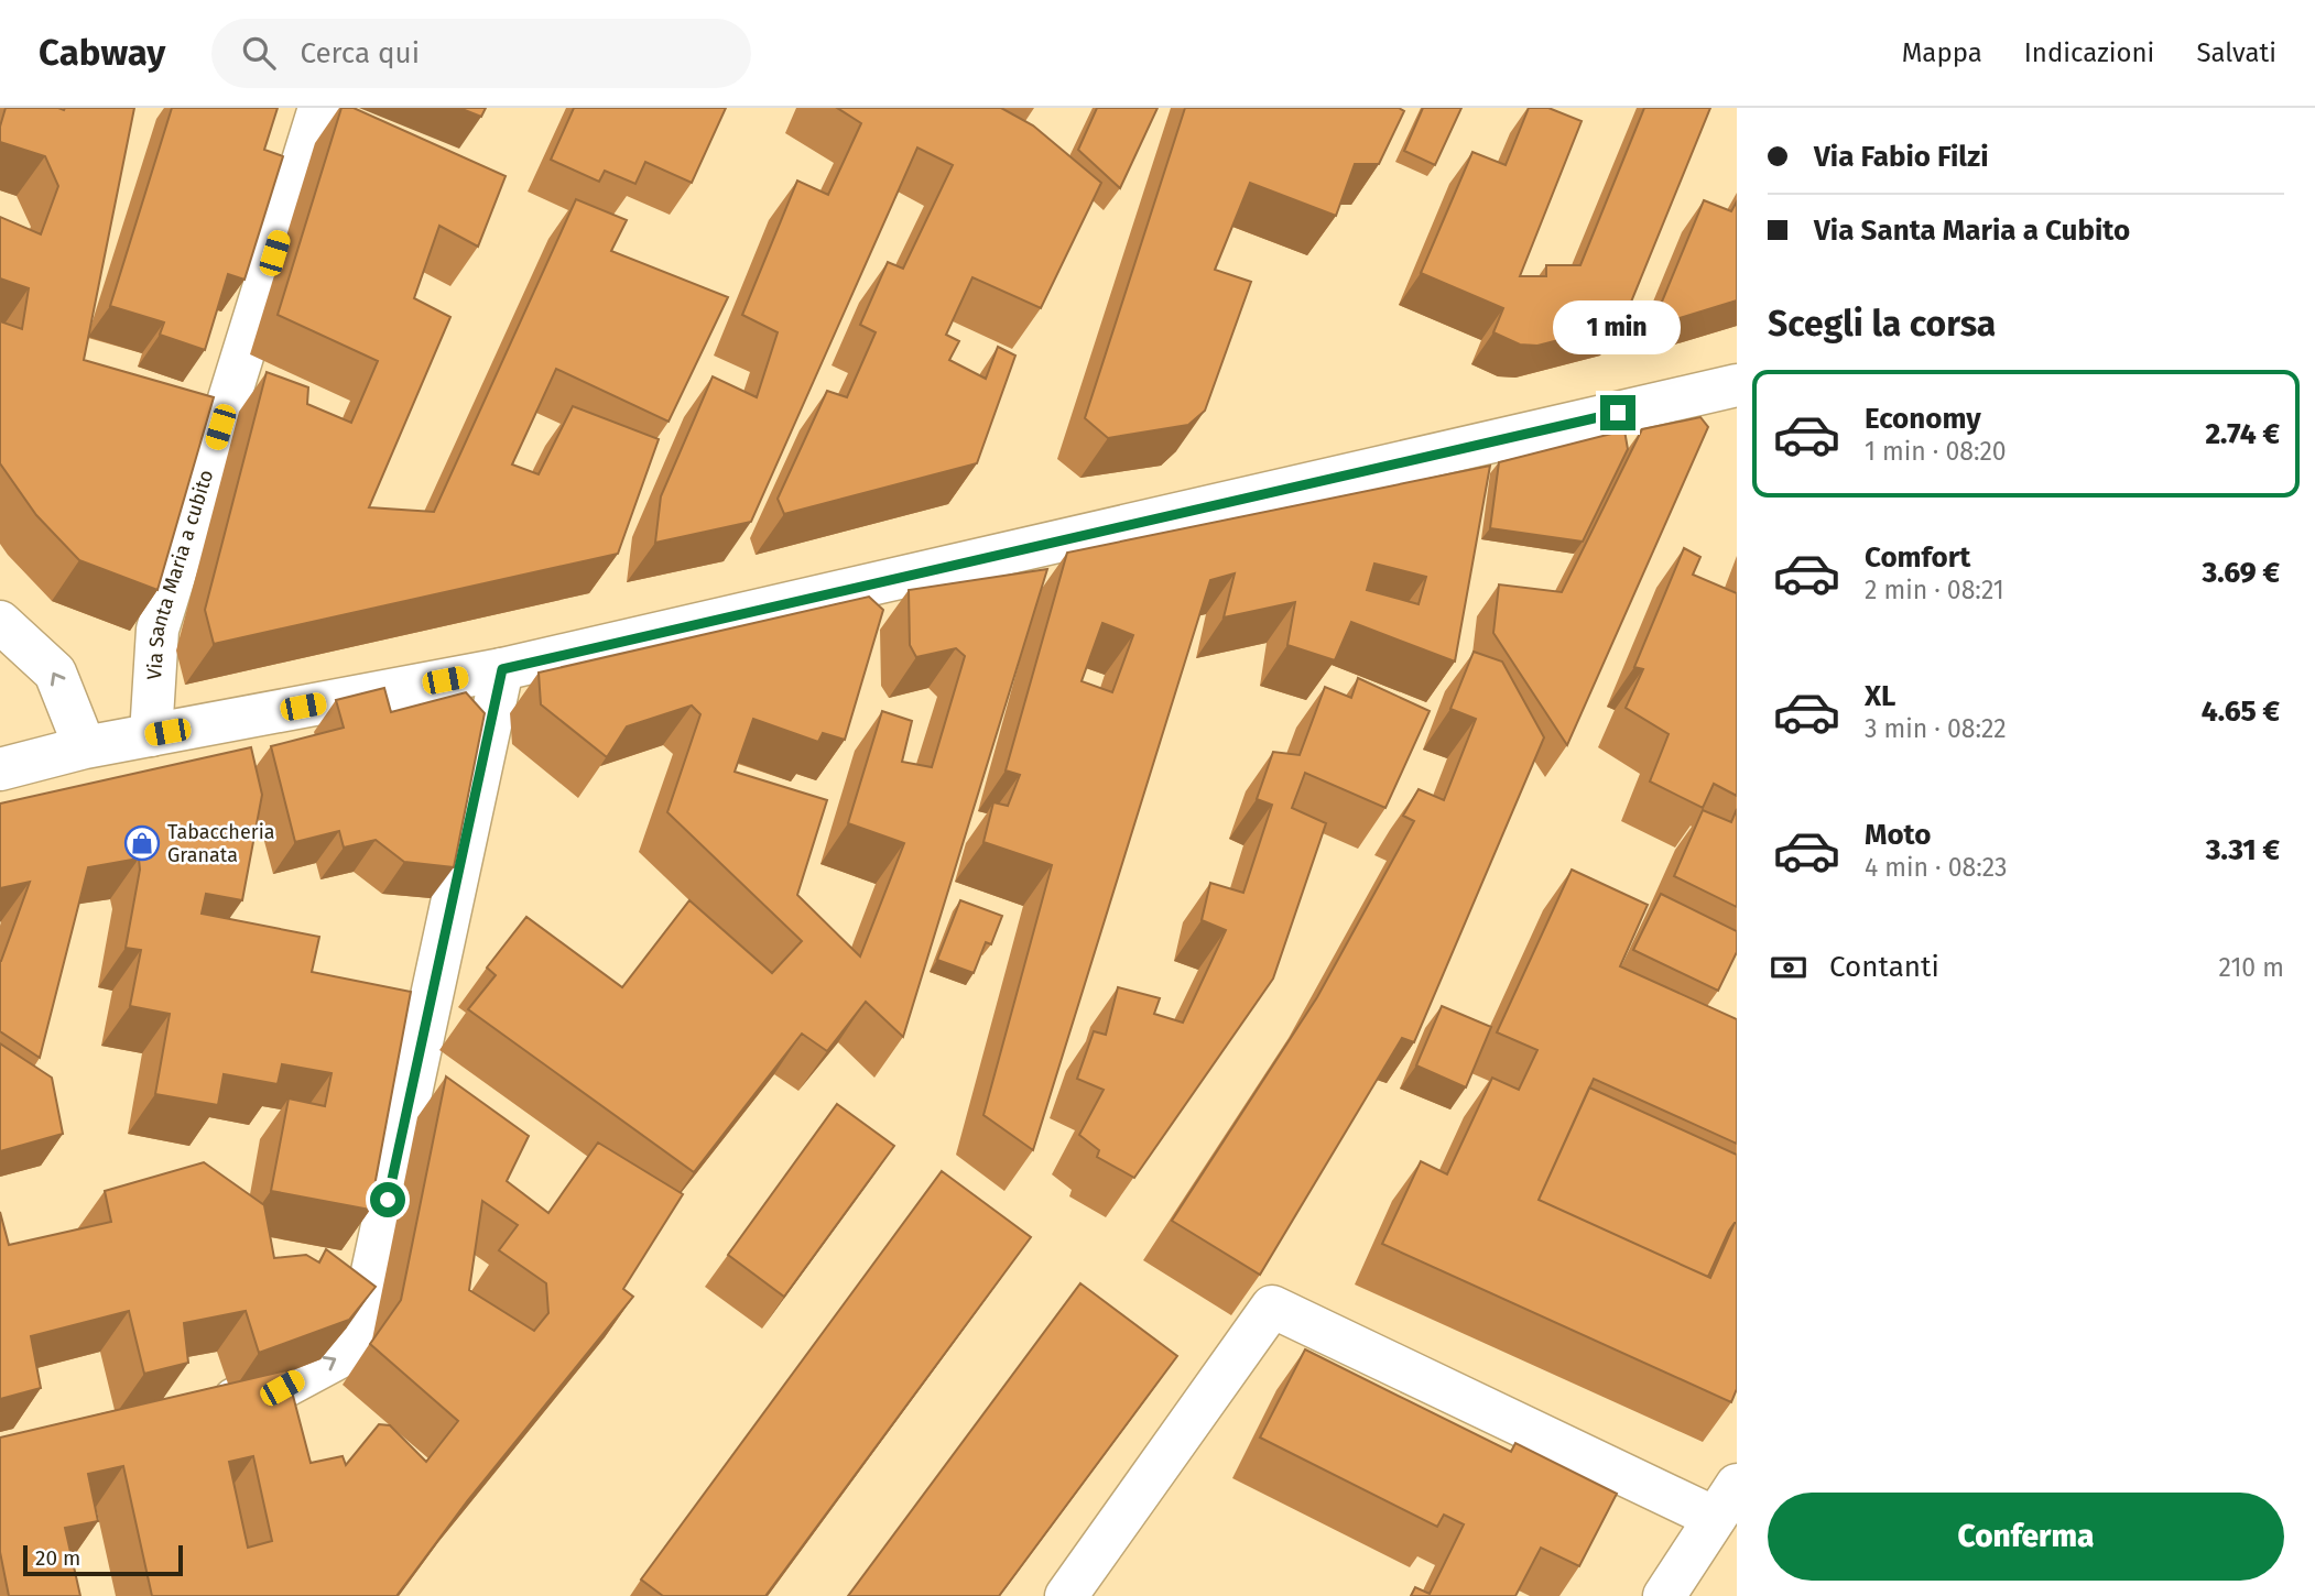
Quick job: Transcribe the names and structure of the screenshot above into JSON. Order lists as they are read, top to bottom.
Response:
{
  "streets": {
    "street": ["Via Santa Maria a cubito"]
  },
  "places": {
    "shop": ["Tabaccheria Granata"]
  },
  "scale_bar": "20 m",
  "page": {
    "header": "Cabway",
    "search": "Cerca qui",
    "nav": ["Mappa", "Indicazioni", "Salvati"],
    "banner": ["Via Fabio Filzi", "Via Santa Maria a Cubito"],
    "heading": "Scegli la corsa",
    "bubble": "1 min",
    "list": [
      {
        "name": "Economy",
        "note": "1 min · 08:20",
        "value": "2.74 €"
      },
      {
        "name": "Comfort",
        "note": "2 min · 08:21",
        "value": "3.69 €"
      },
      {
        "name": "XL",
        "note": "3 min · 08:22",
        "value": "4.65 €"
      },
      {
        "name": "Moto",
        "note": "4 min · 08:23",
        "value": "3.31 €"
      }
    ],
    "pay": ["Contanti", "210 m"],
    "buttons": "Conferma",
    "scale": "20 m"
  }
}
